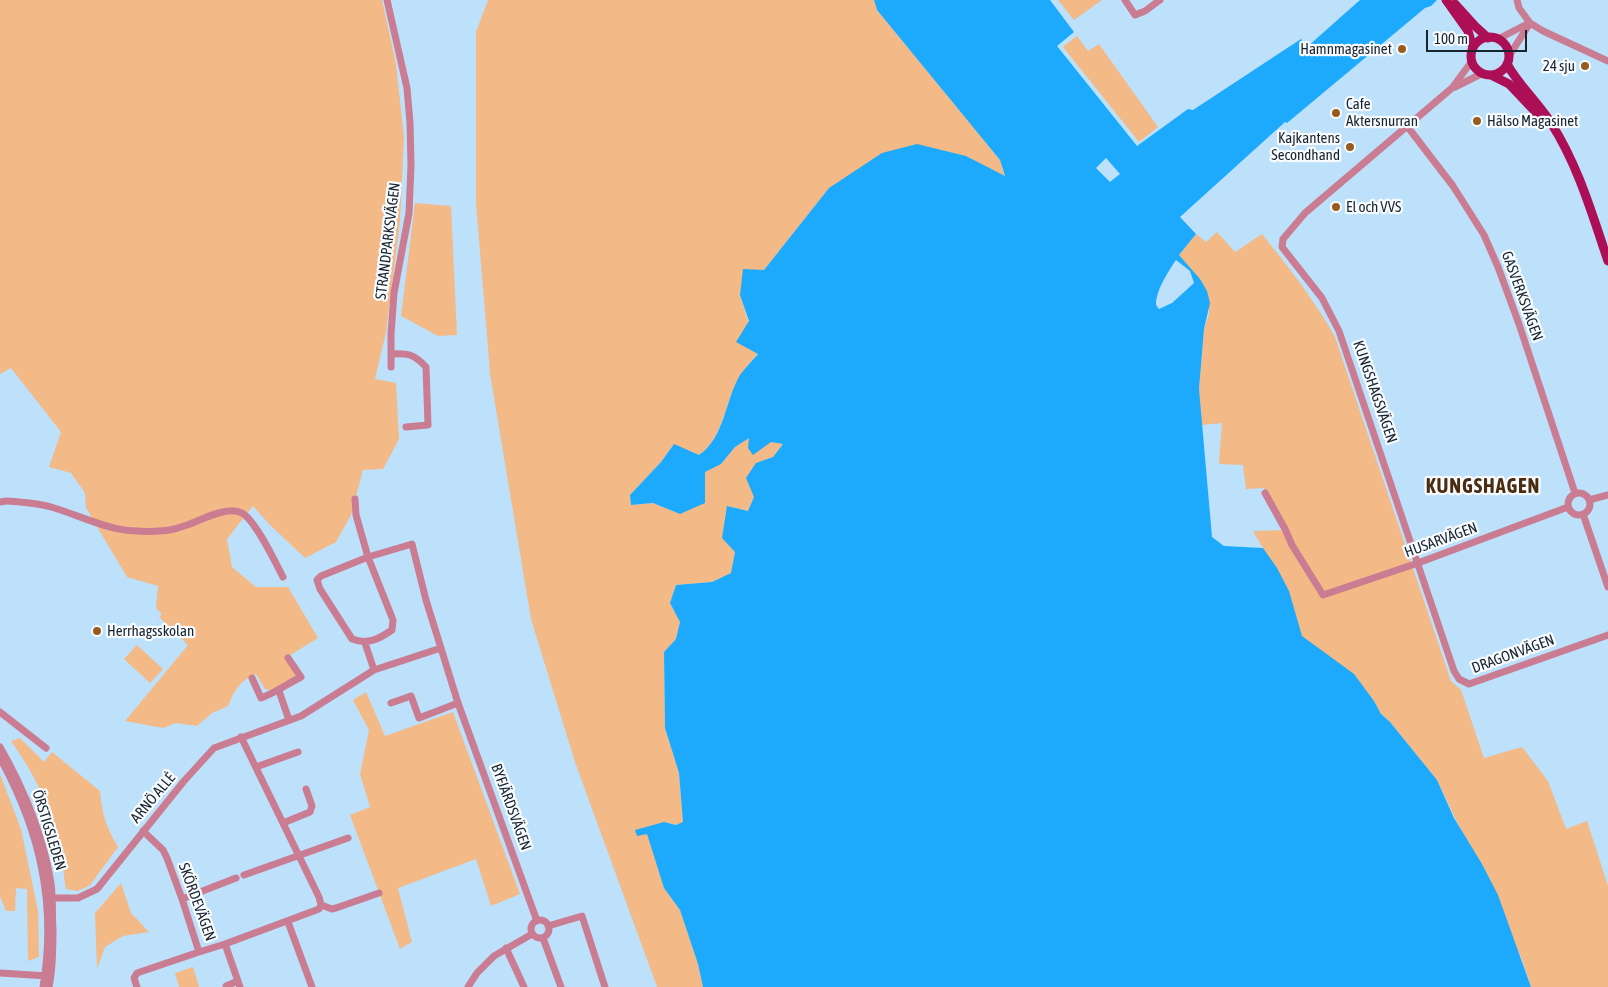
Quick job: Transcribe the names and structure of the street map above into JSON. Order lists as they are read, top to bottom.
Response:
{
  "streets": {
    "street": [
      "STRANDPARKSVÄGEN",
      "GASVERKSVÄGEN",
      "KUNGSHAGSVÄGEN",
      "HUSARVÄGEN",
      "DRAGONVÄGEN",
      "ARNÖ ALLÉ",
      "BYFJÄRDSVÄGEN",
      "ÖRSTIGSLEDEN",
      "SKÖRDEVÄGEN"
    ]
  },
  "crossings": [
    ["GASVERKSVÄGEN", "KUNGSHAGSVÄGEN"],
    ["GASVERKSVÄGEN", "HUSARVÄGEN"],
    ["KUNGSHAGSVÄGEN", "HUSARVÄGEN"],
    ["KUNGSHAGSVÄGEN", "DRAGONVÄGEN"],
    ["HUSARVÄGEN", "DRAGONVÄGEN"],
    ["ARNÖ ALLÉ", "BYFJÄRDSVÄGEN"],
    ["ARNÖ ALLÉ", "ÖRSTIGSLEDEN"],
    ["ARNÖ ALLÉ", "SKÖRDEVÄGEN"]
  ],
  "districts": ["KUNGSHAGEN"],
  "places": [
    "Hamnmagasinet",
    "24 sju",
    "Cafe Aktersnurran",
    "Hälso Magasinet",
    "Kajkantens Secondhand",
    "El och VVS",
    "Herrhagsskolan"
  ],
  "scale_bar": "100 m"
}
